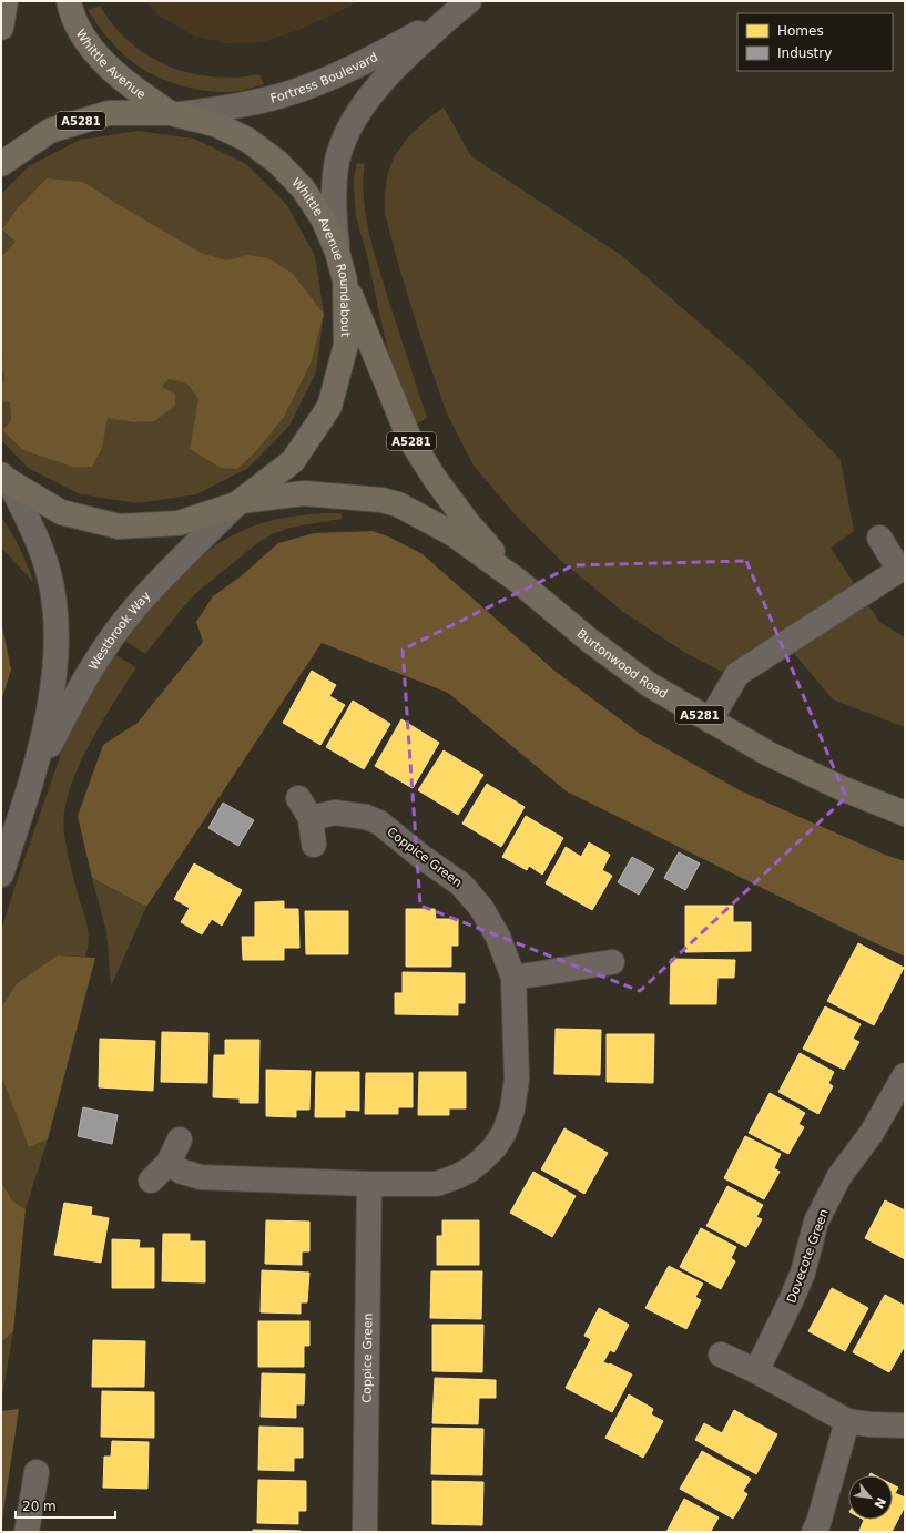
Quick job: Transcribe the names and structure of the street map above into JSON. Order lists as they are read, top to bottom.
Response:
{
  "streets": {
    "main road": [
      "Whittle Avenue",
      "A5281",
      "Whittle Avenue Roundabout",
      "Burtonwood Road"
    ],
    "street": [
      "Fortress Boulevard",
      "Westbrook Way",
      "Coppice Green",
      "Dovecote Green"
    ]
  },
  "crossings": [
    ["Whittle Avenue", "Fortress Boulevard"],
    ["Whittle Avenue", "Whittle Avenue Roundabout"],
    ["Fortress Boulevard", "Whittle Avenue Roundabout"],
    ["Whittle Avenue Roundabout", "Westbrook Way"],
    ["Whittle Avenue Roundabout", "Burtonwood Road"],
    ["Westbrook Way", "Burtonwood Road"]
  ],
  "legend": ["Homes", "Industry"],
  "scale_bar": "20 m",
  "north": "bottom right"
}
